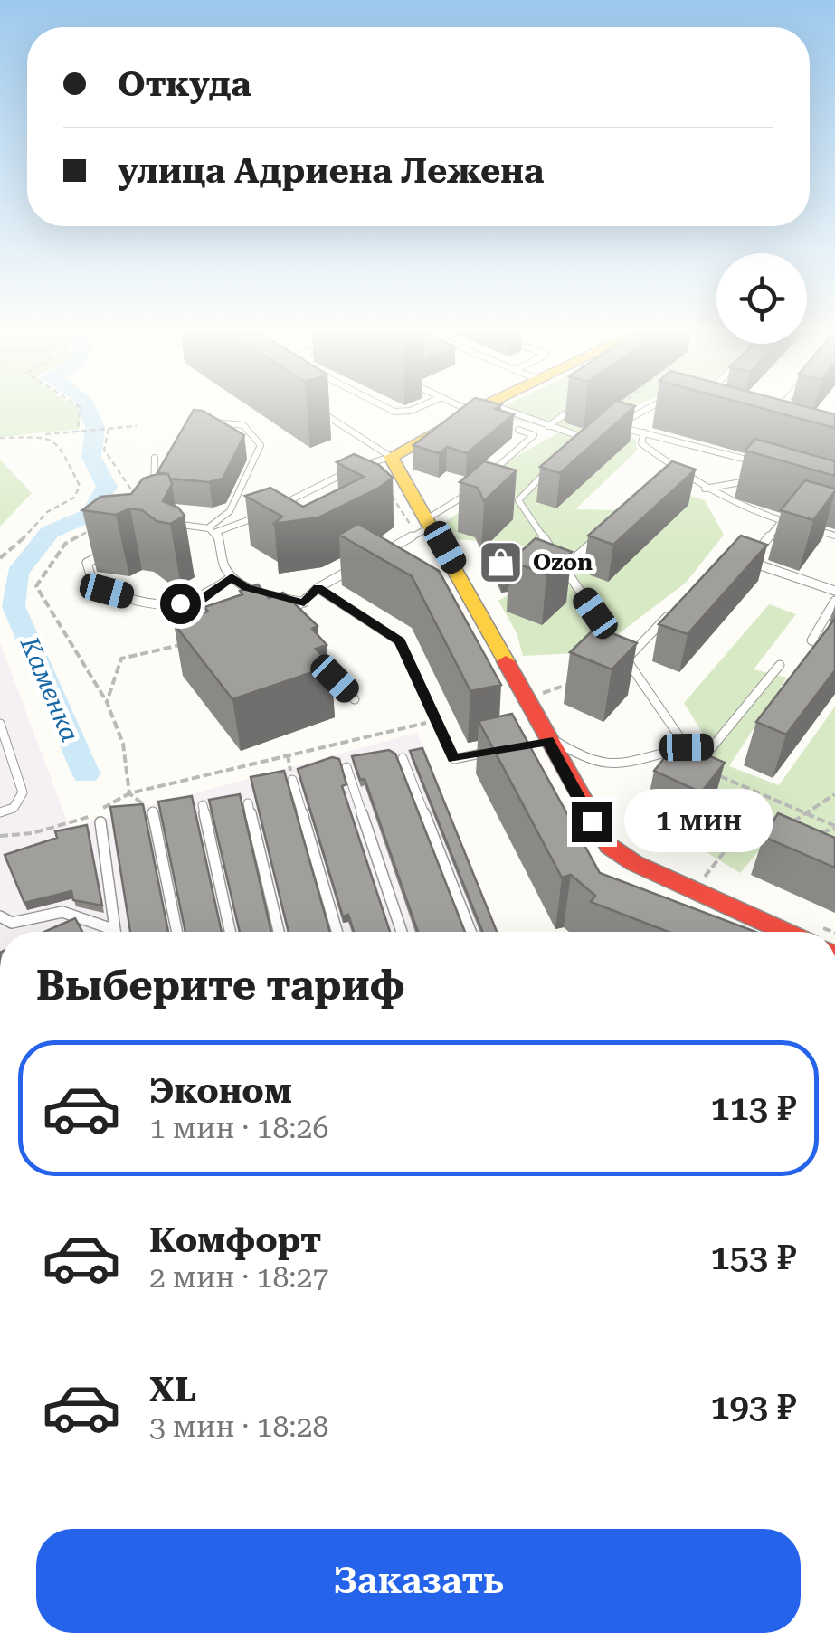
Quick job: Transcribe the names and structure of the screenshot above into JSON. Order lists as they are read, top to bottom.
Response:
{
  "water": ["Каменка"],
  "places": {
    "shop": ["Ozon"]
  },
  "page": {
    "banner": ["Откуда", "улица Адриена Лежена"],
    "bubble": "1 мин",
    "heading": "Выберите тариф",
    "list": [
      {
        "name": "Эконом",
        "note": "1 мин · 18:26",
        "value": "113 ₽"
      },
      {
        "name": "Комфорт",
        "note": "2 мин · 18:27",
        "value": "153 ₽"
      },
      {
        "name": "XL",
        "note": "3 мин · 18:28",
        "value": "193 ₽"
      }
    ],
    "buttons": "Заказать"
  }
}
